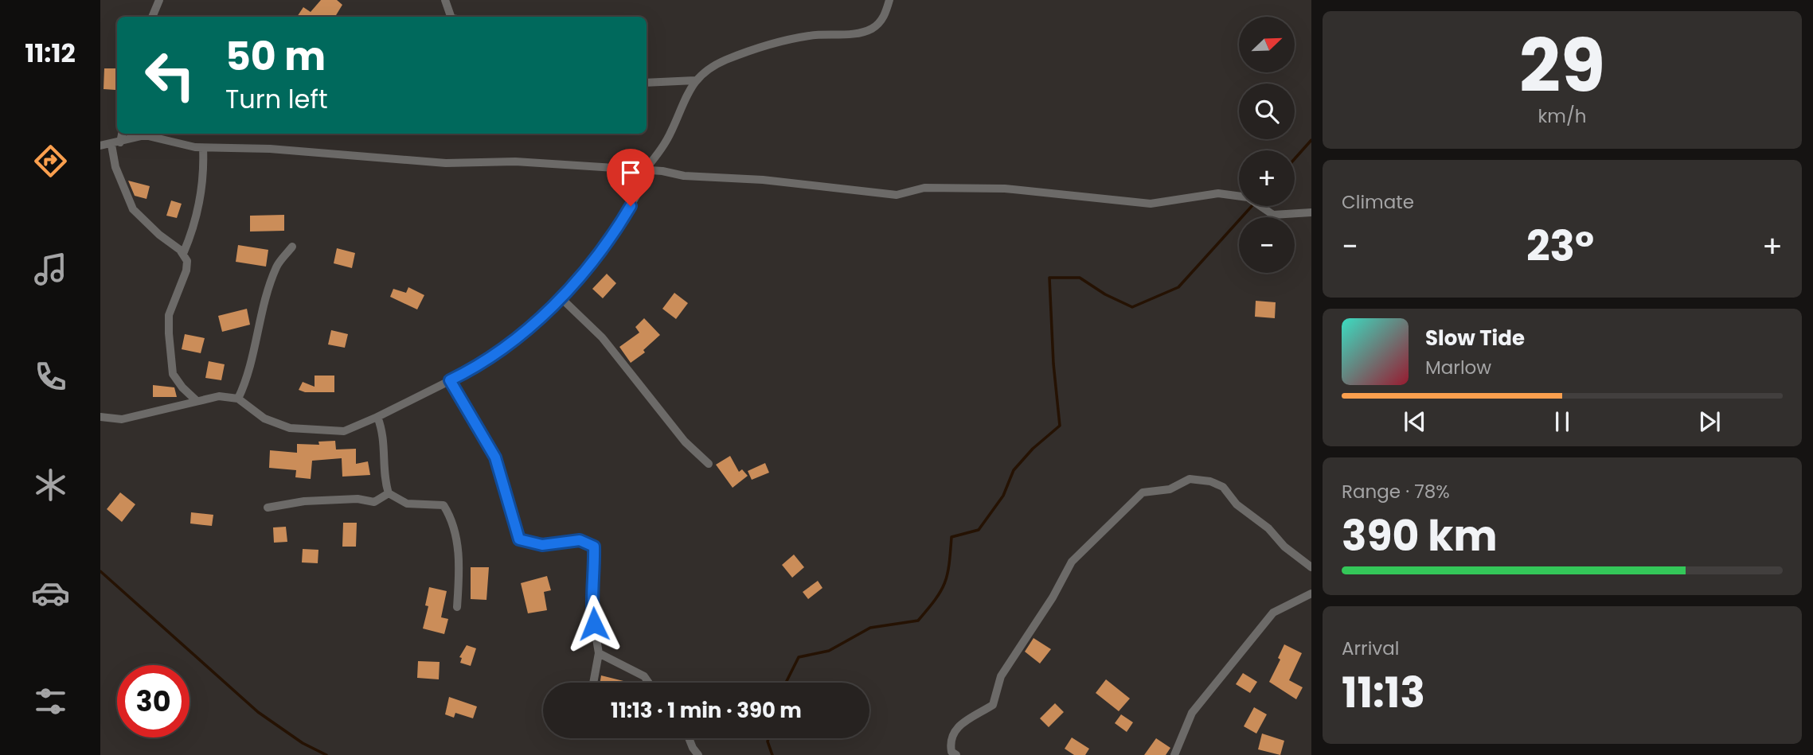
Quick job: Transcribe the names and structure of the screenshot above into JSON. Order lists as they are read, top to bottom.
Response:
{
  "north": "top right",
  "page": {
    "tabs": "11:12",
    "tile": [
      ["29", "km/h"],
      "Climate",
      ["Range · 78%", "390 km"],
      ["Arrival", "11:13"]
    ],
    "map_buttons": ["+", "−"],
    "turn": ["50 m", "Turn left"],
    "heat": ["−", "23°", "+"],
    "song": ["Slow Tide", "Marlow"],
    "limit": "30",
    "trip": "11:13 · 1 min · 390 m"
  }
}
